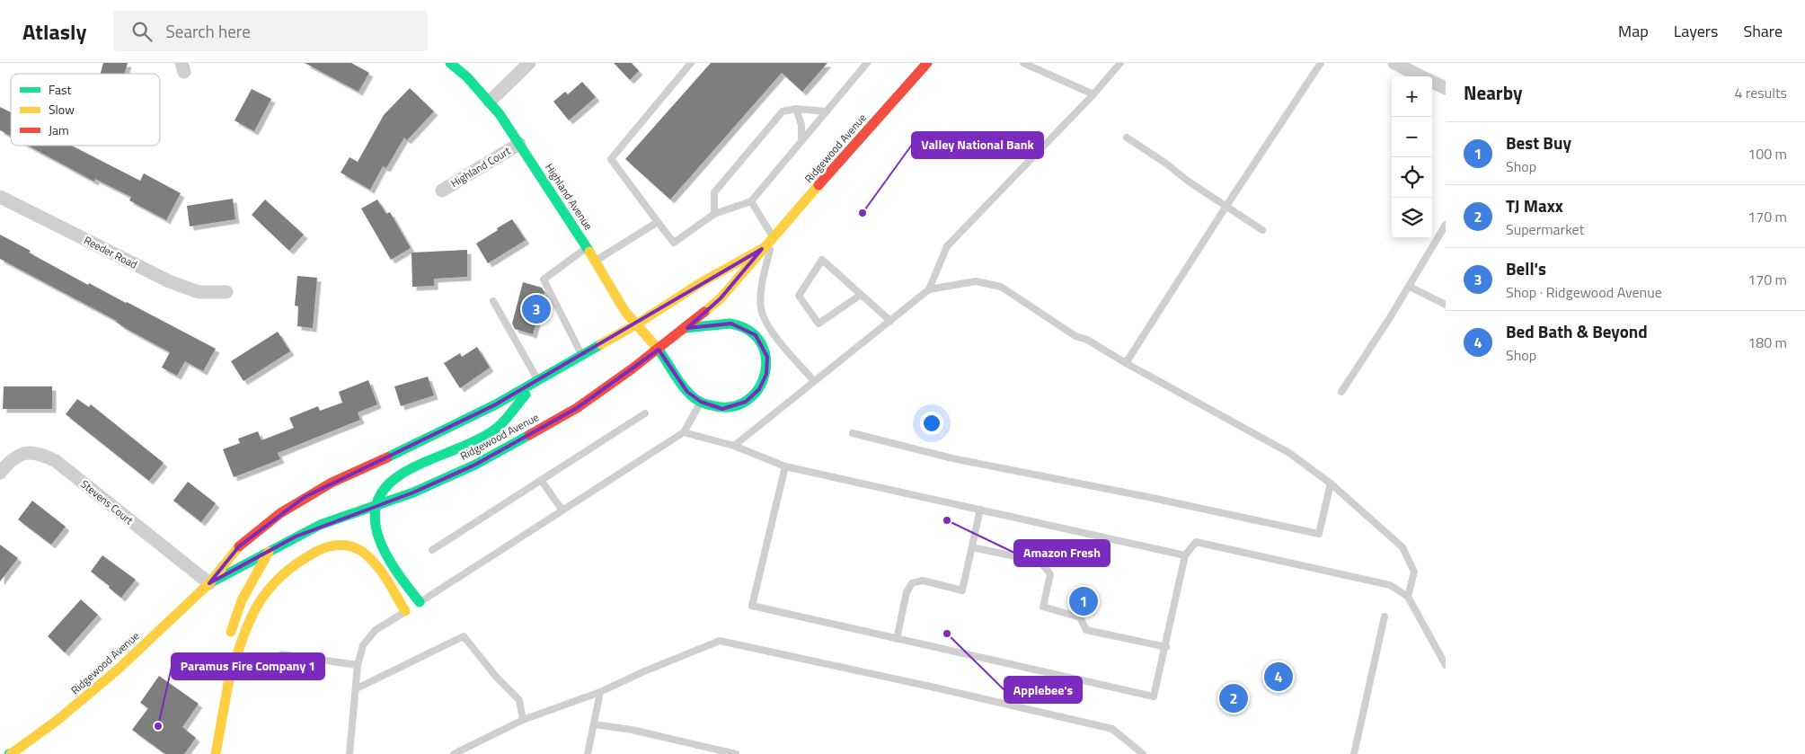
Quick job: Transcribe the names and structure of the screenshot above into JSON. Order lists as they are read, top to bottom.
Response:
{
  "streets": {
    "main road": ["Ridgewood Avenue", "Highland Avenue"],
    "street": ["Highland Court", "Reeder Road", "Stevens Court"]
  },
  "crossings": [
    ["Ridgewood Avenue", "Highland Avenue"],
    ["Ridgewood Avenue", "Stevens Court"],
    ["Highland Court", "Highland Avenue"]
  ],
  "places": [
    "Valley National Bank",
    "Amazon Fresh",
    "Applebee's",
    "Paramus Fire Company 1"
  ],
  "legend": ["Fast", "Slow", "Jam"],
  "page": {
    "header": "Atlasly",
    "search": "Search here",
    "nav": ["Map", "Layers", "Share"],
    "heading": ["Nearby", "4 results"],
    "map_buttons": ["+", "−"],
    "list": [
      {
        "mark": "1",
        "name": "Best Buy",
        "note": "Shop",
        "value": "100 m"
      },
      {
        "mark": "2",
        "name": "TJ Maxx",
        "note": "Supermarket",
        "value": "170 m"
      },
      {
        "mark": "3",
        "name": "Bell's",
        "note": "Shop · Ridgewood Avenue",
        "value": "170 m"
      },
      {
        "mark": "4",
        "name": "Bed Bath & Beyond",
        "note": "Shop",
        "value": "180 m"
      }
    ],
    "pins": [
      "3",
      "1",
      "4",
      "2"
    ]
  }
}
